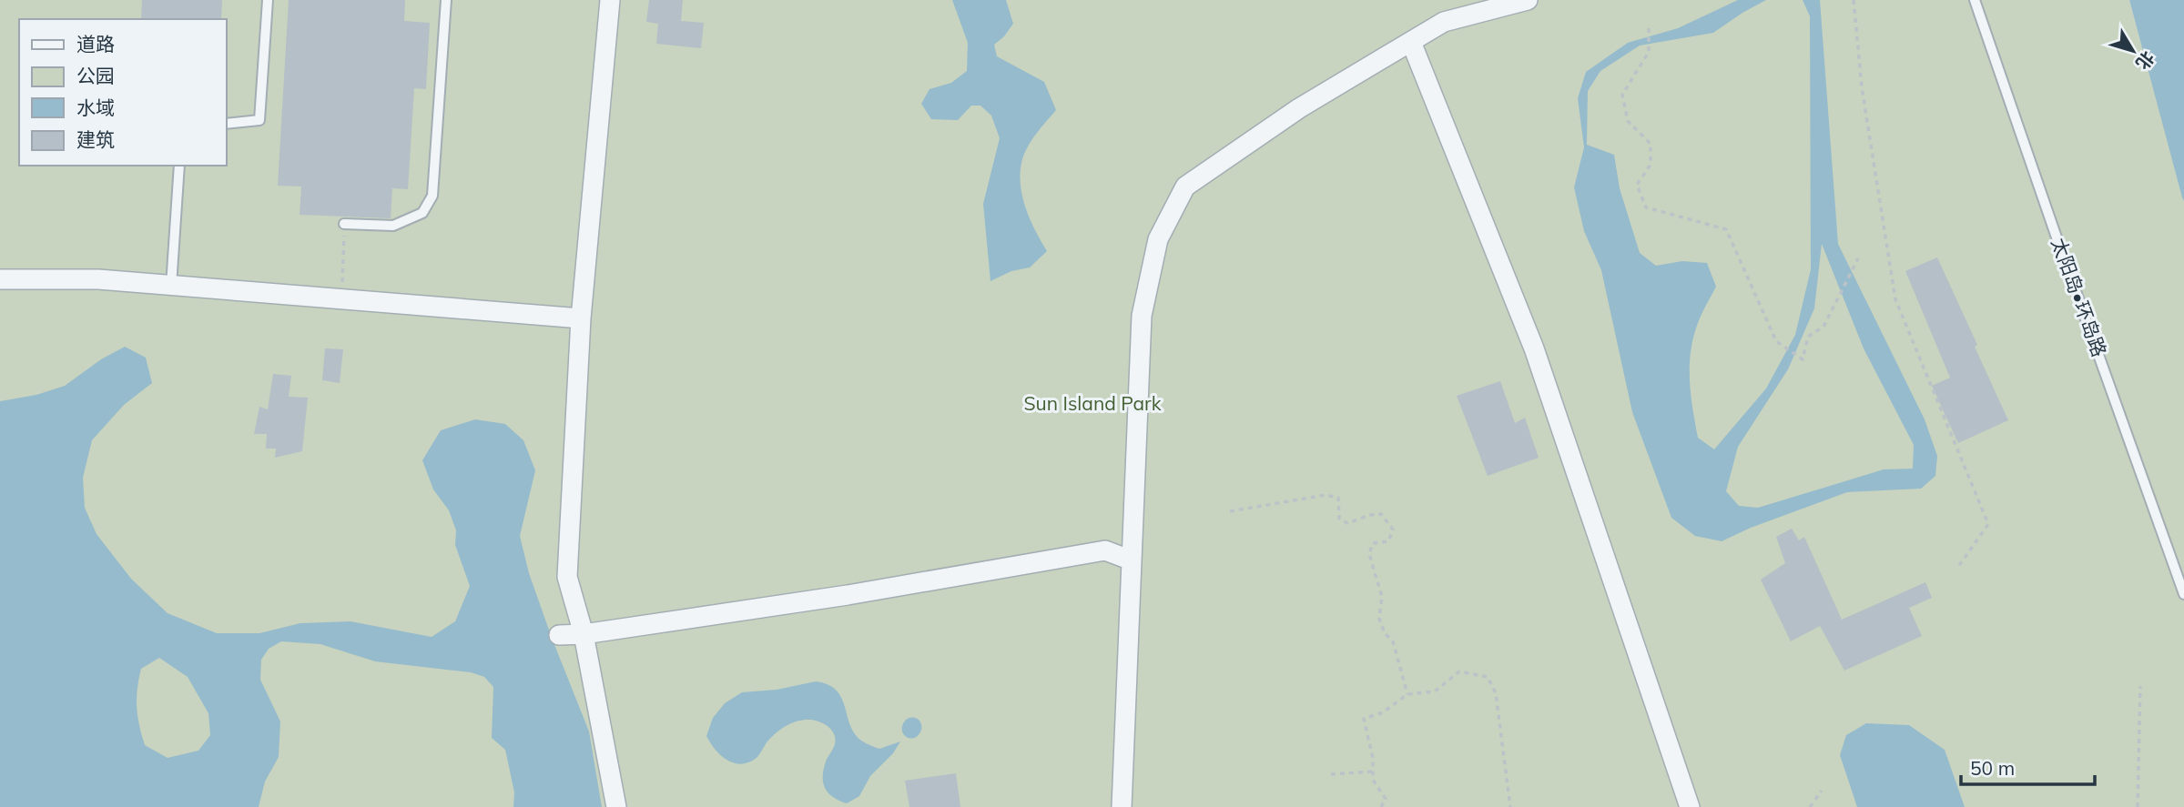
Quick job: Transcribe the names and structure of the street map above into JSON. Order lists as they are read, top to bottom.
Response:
{
  "streets": {
    "lane": ["太阳岛•环岛路"]
  },
  "parks": ["Sun Island Park"],
  "legend": [
    "道路",
    "公园",
    "水域",
    "建筑"
  ],
  "scale_bar": "50 m",
  "north": "bottom right"
}
